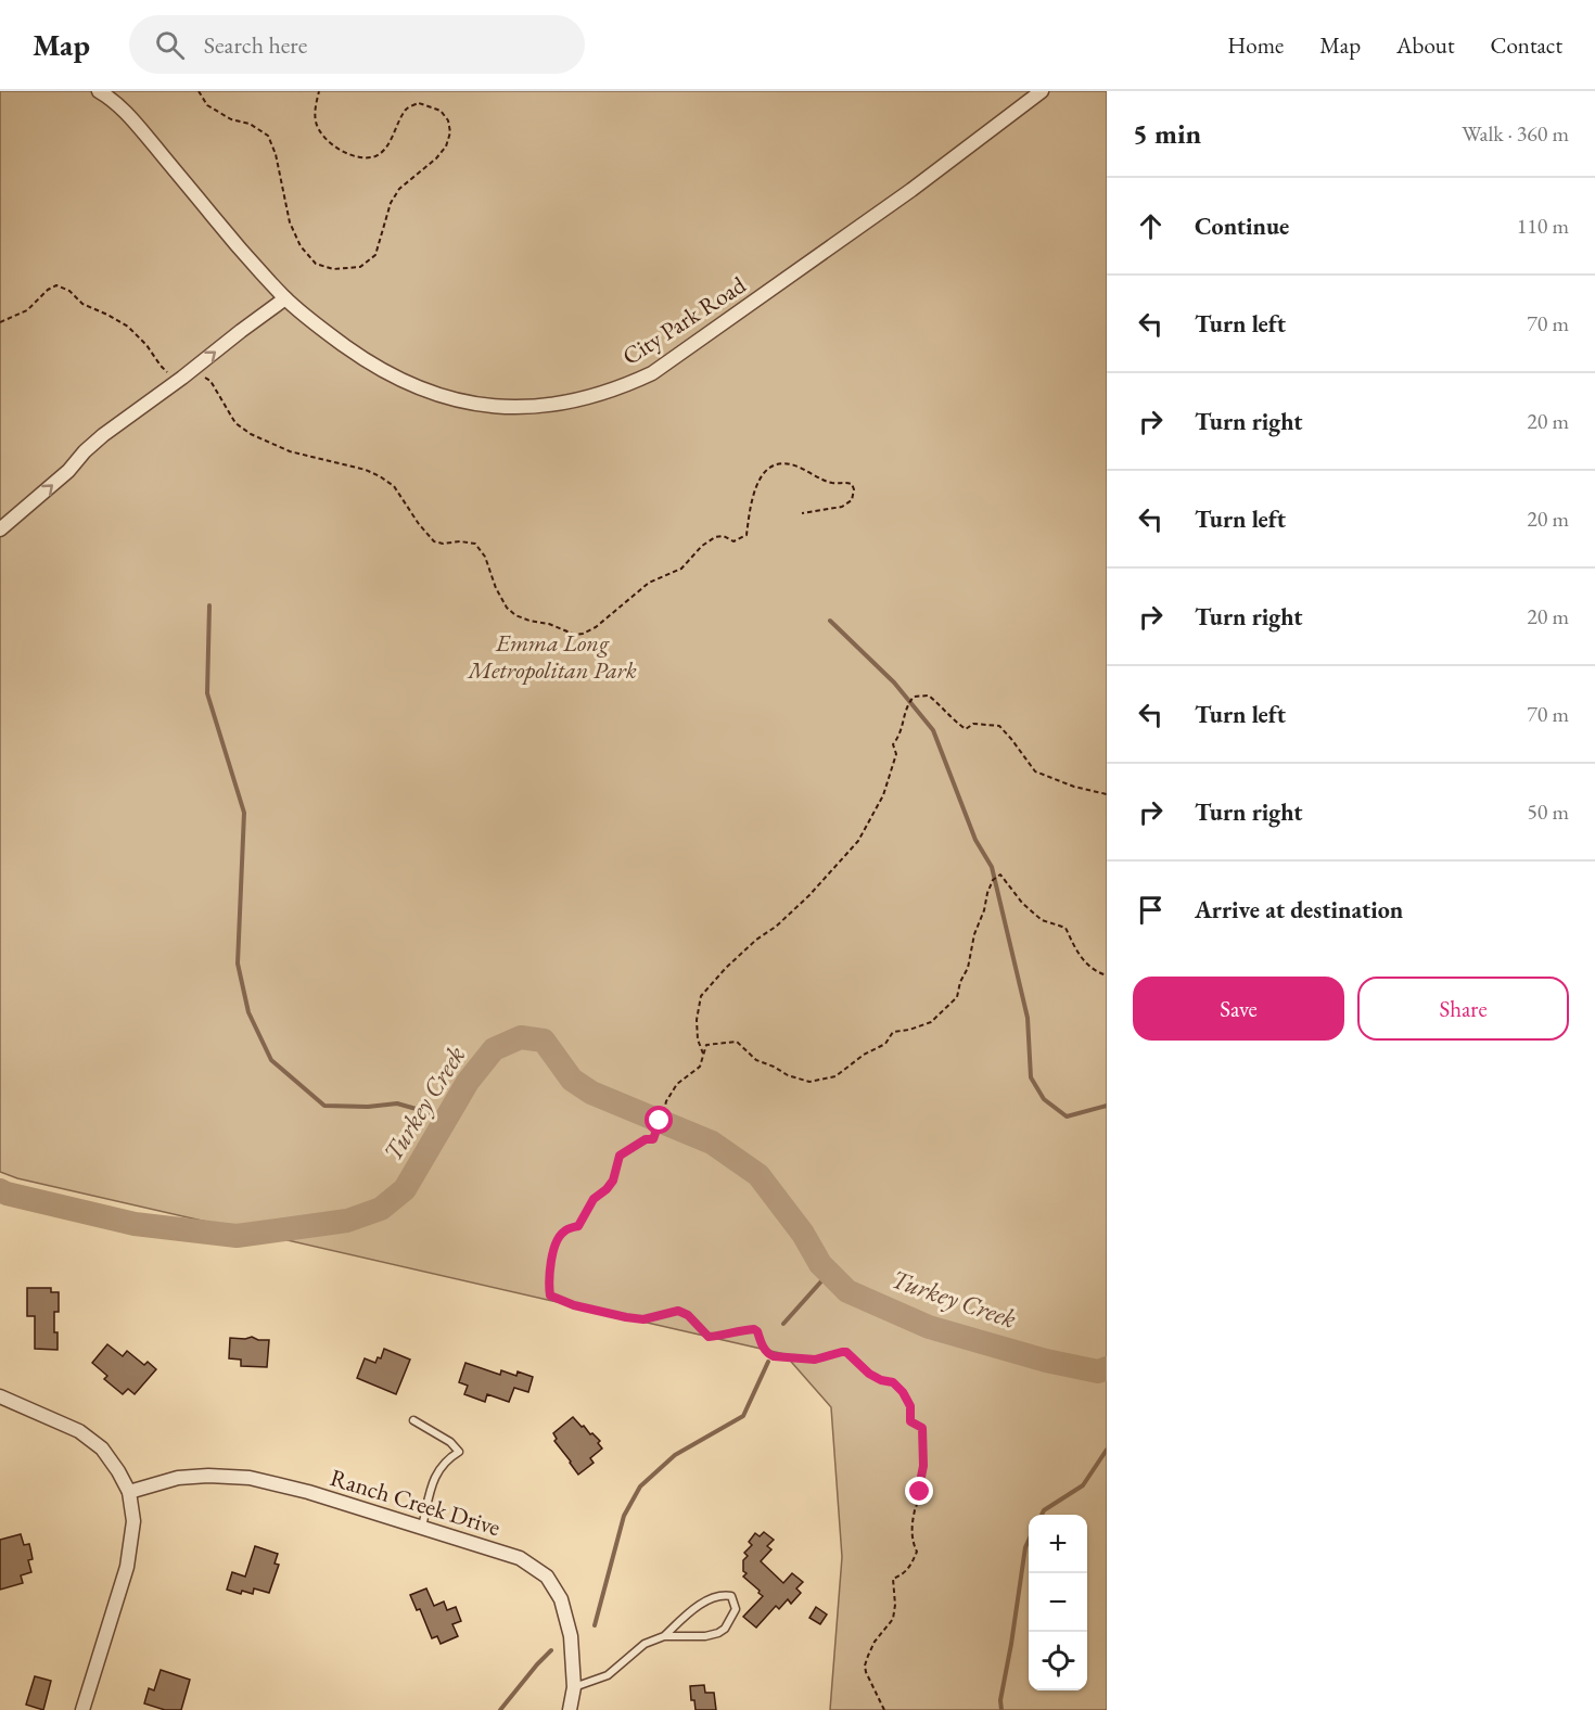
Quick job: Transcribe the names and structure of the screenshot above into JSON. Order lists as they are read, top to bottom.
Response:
{
  "streets": {
    "street": ["City Park Road", "Ranch Creek Drive"]
  },
  "water": ["Turkey Creek"],
  "parks": ["Emma Long Metropolitan Park"],
  "page": {
    "header": "Map",
    "search": "Search here",
    "nav": [
      "Home",
      "Map",
      "About",
      "Contact"
    ],
    "heading": ["5 min", "Walk · 360 m"],
    "list": [
      ["Continue", "110 m"],
      ["Turn left", "70 m"],
      ["Turn right", "20 m"],
      ["Turn left", "20 m"],
      ["Turn right", "20 m"],
      ["Turn left", "70 m"],
      ["Turn right", "50 m"],
      "Arrive at destination"
    ],
    "buttons": ["Save", "Share"],
    "map_buttons": ["+", "−"]
  }
}
